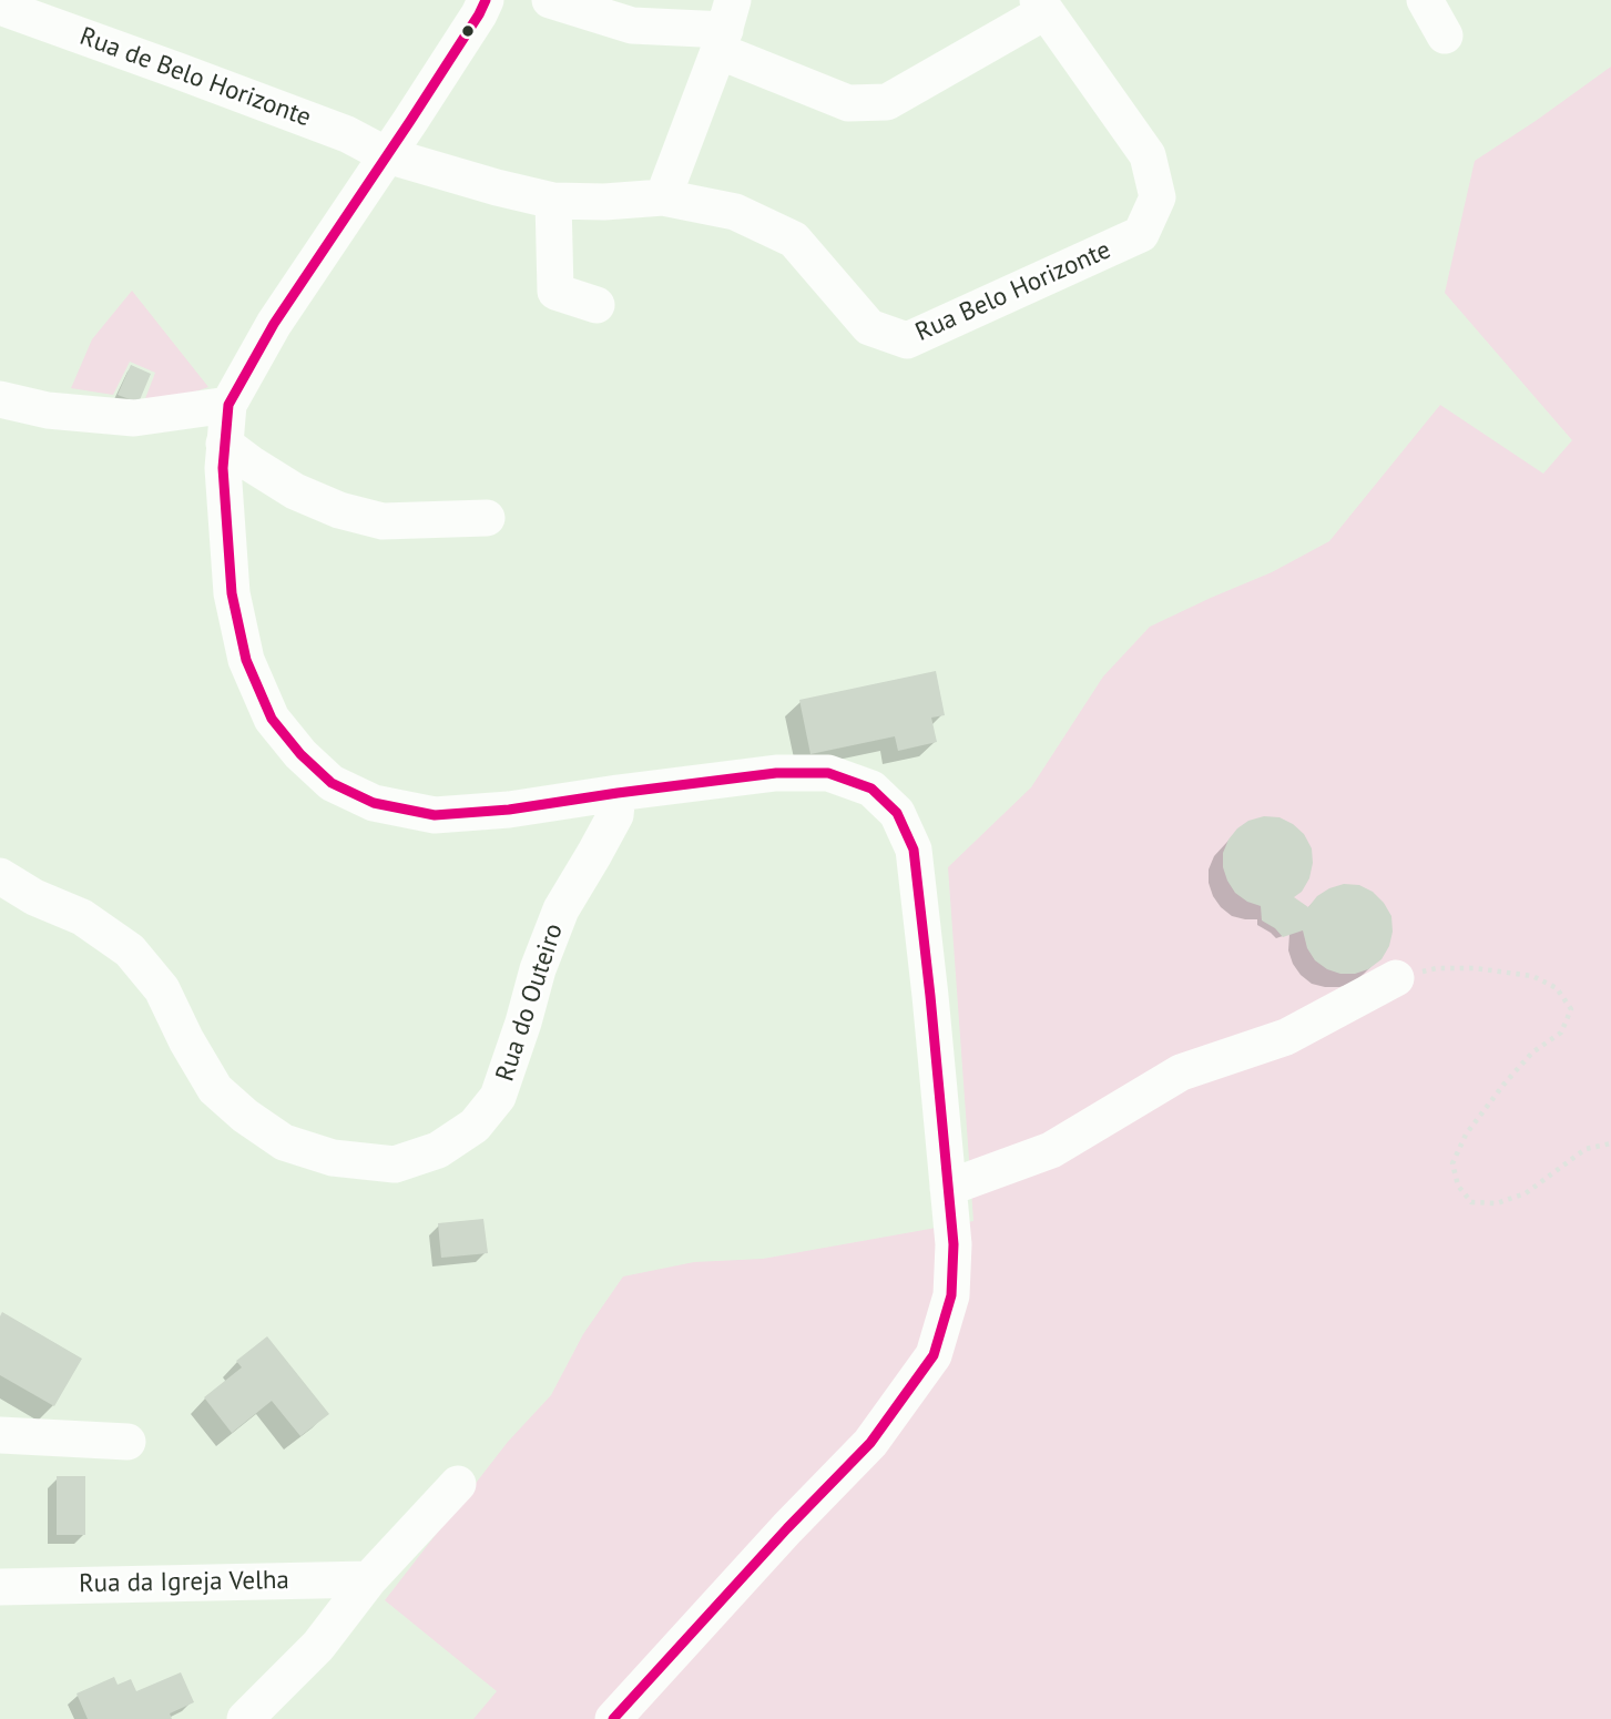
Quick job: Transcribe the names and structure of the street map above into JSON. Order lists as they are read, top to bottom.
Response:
{
  "streets": {
    "street": [
      "Rua de Belo Horizonte",
      "Rua Belo Horizonte",
      "Rua do Outeiro",
      "Rua da Igreja Velha"
    ]
  },
  "crossings": [
    ["Rua de Belo Horizonte", "Rua Belo Horizonte"]
  ]
}
